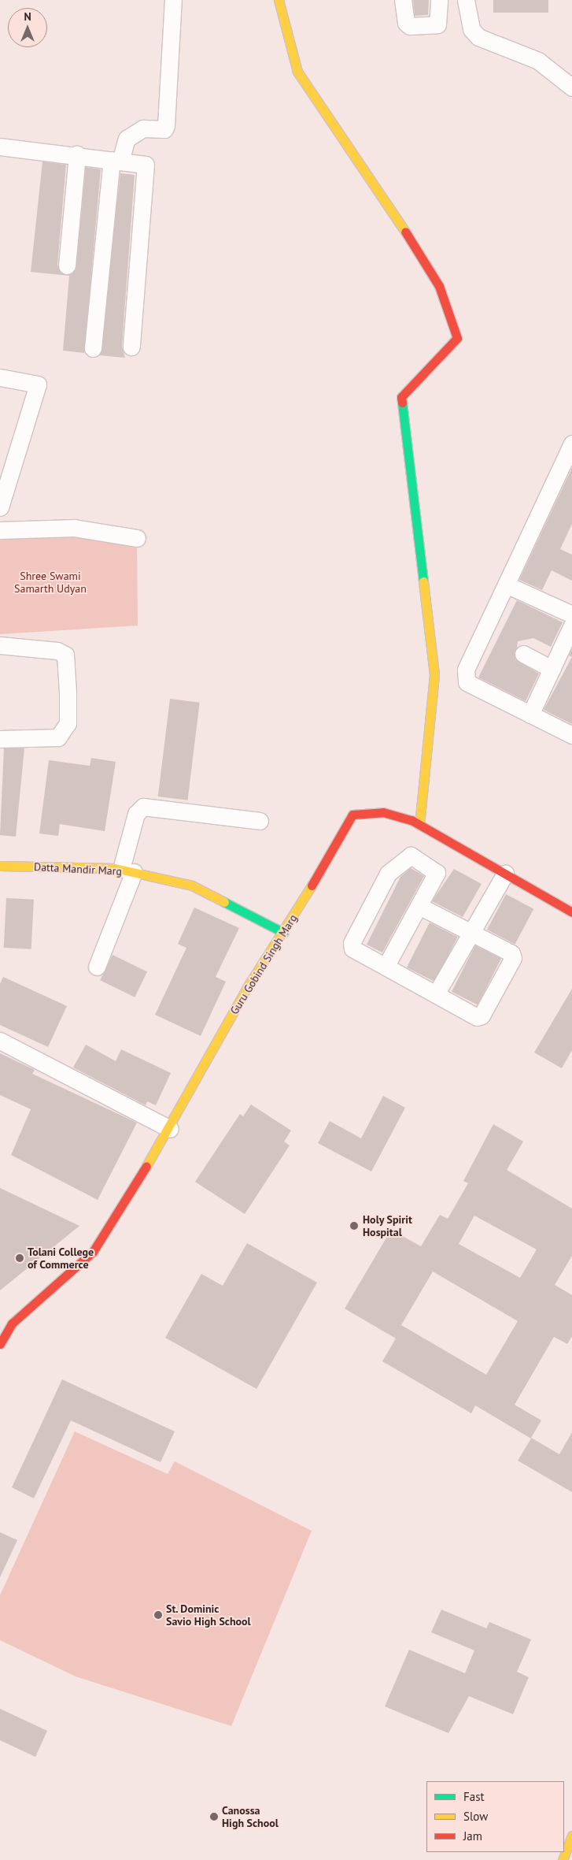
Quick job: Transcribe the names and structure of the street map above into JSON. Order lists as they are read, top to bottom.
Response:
{
  "streets": {
    "street": ["Datta Mandir Marg", "Guru Gobind Singh Marg"]
  },
  "crossings": [
    ["Datta Mandir Marg", "Guru Gobind Singh Marg"]
  ],
  "parks": ["Shree Swami Samarth Udyan"],
  "places": [
    "Holy Spirit Hospital",
    "Tolani College of Commerce",
    "St. Dominic Savio High School",
    "Canossa High School"
  ],
  "legend": ["Fast", "Slow", "Jam"],
  "north": "top"
}
